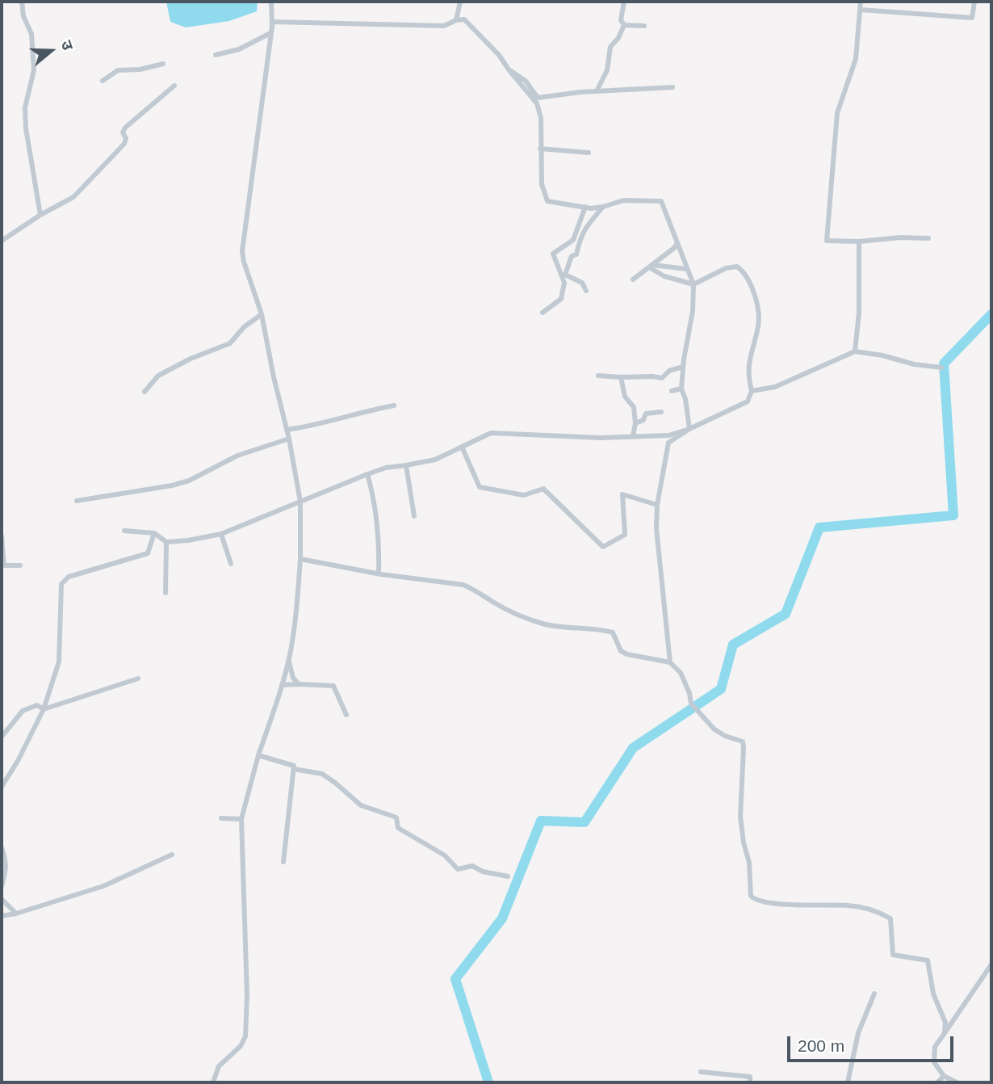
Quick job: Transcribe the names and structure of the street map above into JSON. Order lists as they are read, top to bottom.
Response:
{
  "scale_bar": "200 m",
  "north": "right"
}
